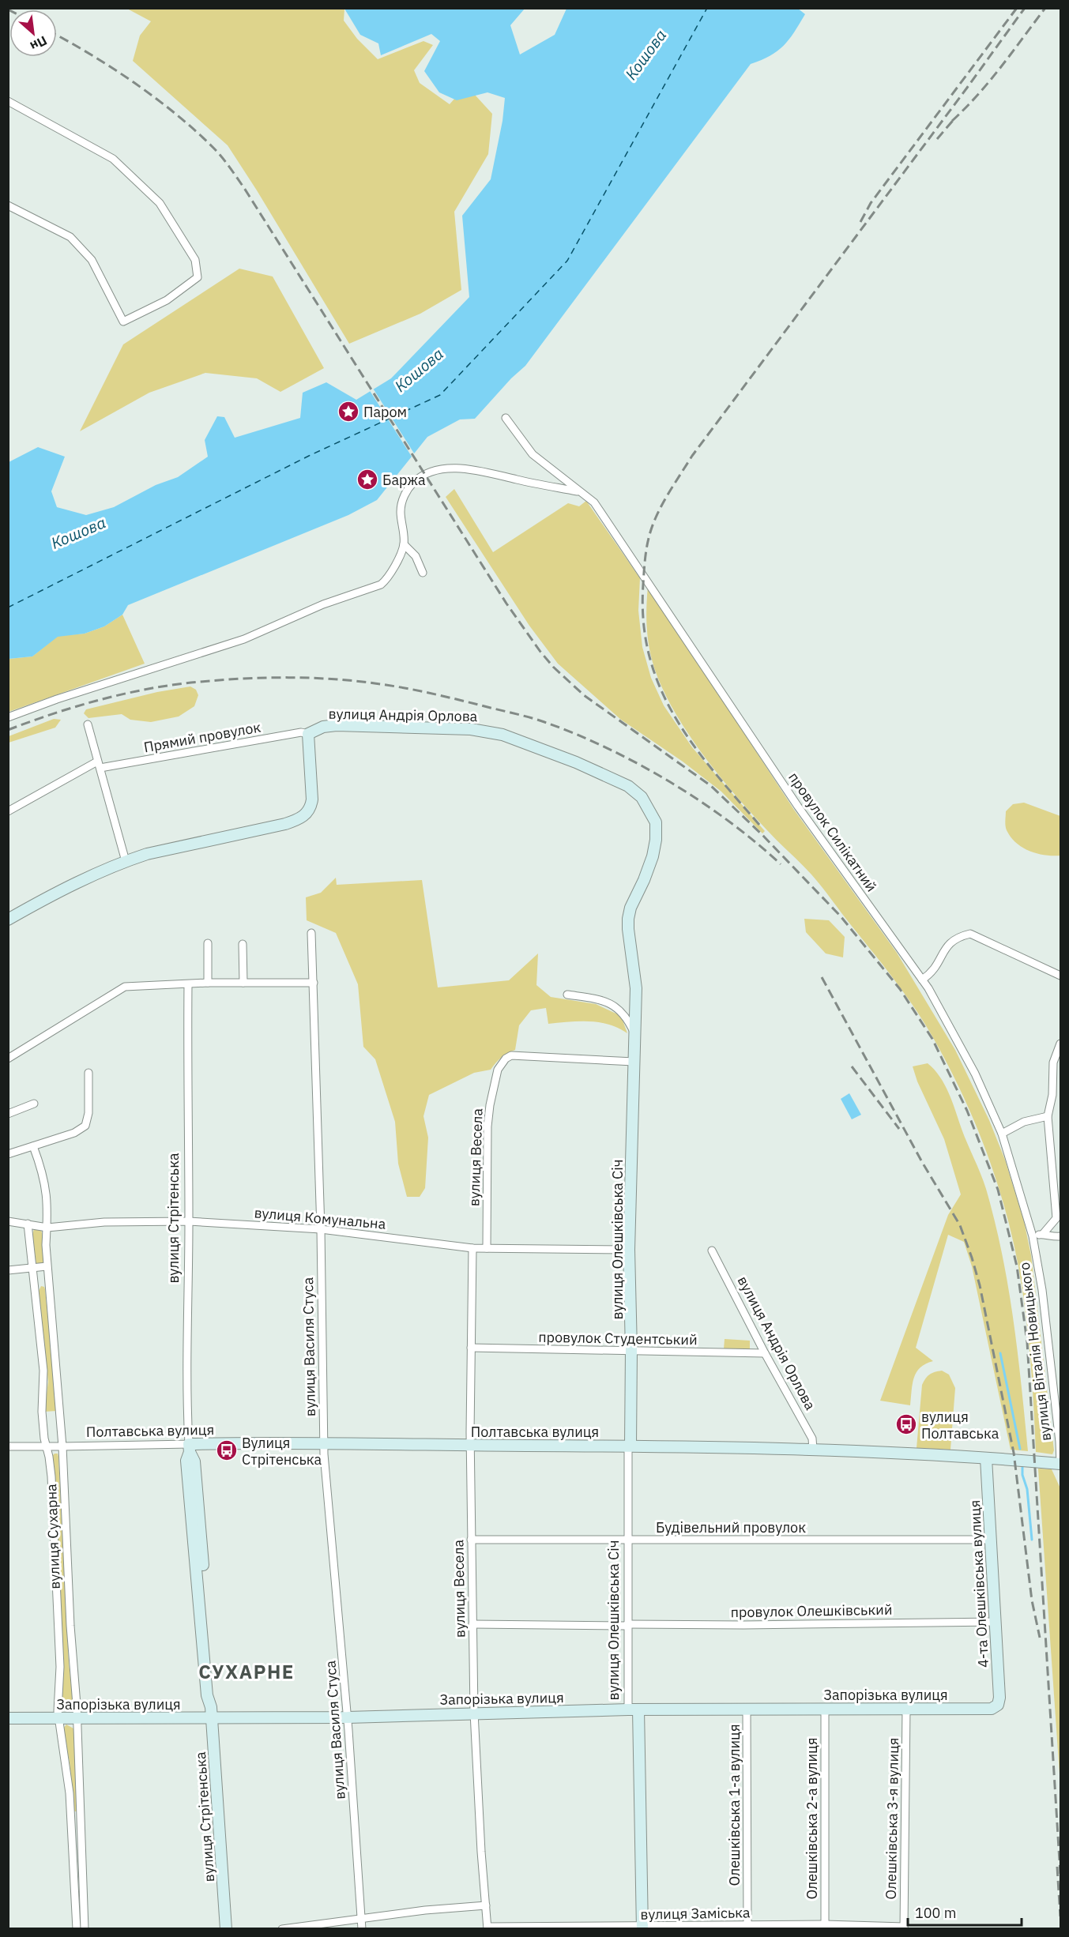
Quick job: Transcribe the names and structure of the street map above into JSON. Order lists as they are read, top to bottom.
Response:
{
  "streets": {
    "street": [
      "вулиця Андрія Орлова",
      "Прямий провулок",
      "провулок Силікатний",
      "вулиця Весела",
      "вулиця Стрітенська",
      "вулиця Комунальна",
      "вулиця Олешківська Січ",
      "провулок Студентський",
      "вулиця Василя Стуса",
      "вулиця Віталія Новицького",
      "Полтавська вулиця",
      "Будівельний провулок",
      "вулиця Сухарна",
      "4-та Олешківська вулиця",
      "провулок Олешківський",
      "Запорізька вулиця",
      "Олешківська 1-а вулиця",
      "Олешківська 2-а вулиця",
      "Олешківська 3-я вулиця",
      "вулиця Заміська"
    ]
  },
  "crossings": [
    ["вулиця Андрія Орлова", "Прямий провулок"],
    ["вулиця Андрія Орлова", "вулиця Олешківська Січ"],
    ["вулиця Андрія Орлова", "провулок Студентський"],
    ["вулиця Андрія Орлова", "Полтавська вулиця"],
    ["провулок Силікатний", "вулиця Віталія Новицького"],
    ["вулиця Весела", "вулиця Комунальна"],
    ["вулиця Весела", "вулиця Олешківська Січ"],
    ["вулиця Весела", "провулок Студентський"],
    ["вулиця Весела", "Полтавська вулиця"],
    ["вулиця Весела", "Будівельний провулок"],
    ["вулиця Весела", "провулок Олешківський"],
    ["вулиця Весела", "Запорізька вулиця"],
    ["вулиця Весела", "вулиця Заміська"],
    ["вулиця Стрітенська", "вулиця Комунальна"],
    ["вулиця Стрітенська", "Полтавська вулиця"],
    ["вулиця Стрітенська", "Запорізька вулиця"],
    ["вулиця Комунальна", "вулиця Олешківська Січ"],
    ["вулиця Комунальна", "вулиця Василя Стуса"],
    ["вулиця Комунальна", "вулиця Сухарна"],
    ["вулиця Олешківська Січ", "провулок Студентський"],
    ["вулиця Олешківська Січ", "Полтавська вулиця"],
    ["вулиця Олешківська Січ", "Будівельний провулок"],
    ["вулиця Олешківська Січ", "провулок Олешківський"],
    ["вулиця Олешківська Січ", "Запорізька вулиця"],
    ["вулиця Олешківська Січ", "вулиця Заміська"],
    ["вулиця Василя Стуса", "Полтавська вулиця"],
    ["вулиця Василя Стуса", "Запорізька вулиця"],
    ["вулиця Віталія Новицького", "Полтавська вулиця"],
    ["Полтавська вулиця", "вулиця Сухарна"],
    ["Полтавська вулиця", "4-та Олешківська вулиця"],
    ["Будівельний провулок", "4-та Олешківська вулиця"],
    ["вулиця Сухарна", "Запорізька вулиця"],
    ["4-та Олешківська вулиця", "провулок Олешківський"],
    ["4-та Олешківська вулиця", "Запорізька вулиця"],
    ["Запорізька вулиця", "Олешківська 1-а вулиця"],
    ["Запорізька вулиця", "Олешківська 2-а вулиця"],
    ["Запорізька вулиця", "Олешківська 3-я вулиця"],
    ["Олешківська 1-а вулиця", "вулиця Заміська"],
    ["Олешківська 2-а вулиця", "вулиця Заміська"],
    ["Олешківська 3-я вулиця", "вулиця Заміська"]
  ],
  "districts": ["СУХАРНЕ"],
  "water": ["Кошова"],
  "places": {
    "place": ["Паром", "Баржа"],
    "bus stop": ["вулиця Полтавська", "Вулиця Стрітенська"]
  },
  "scale_bar": "100 m",
  "north": "bottom right"
}
